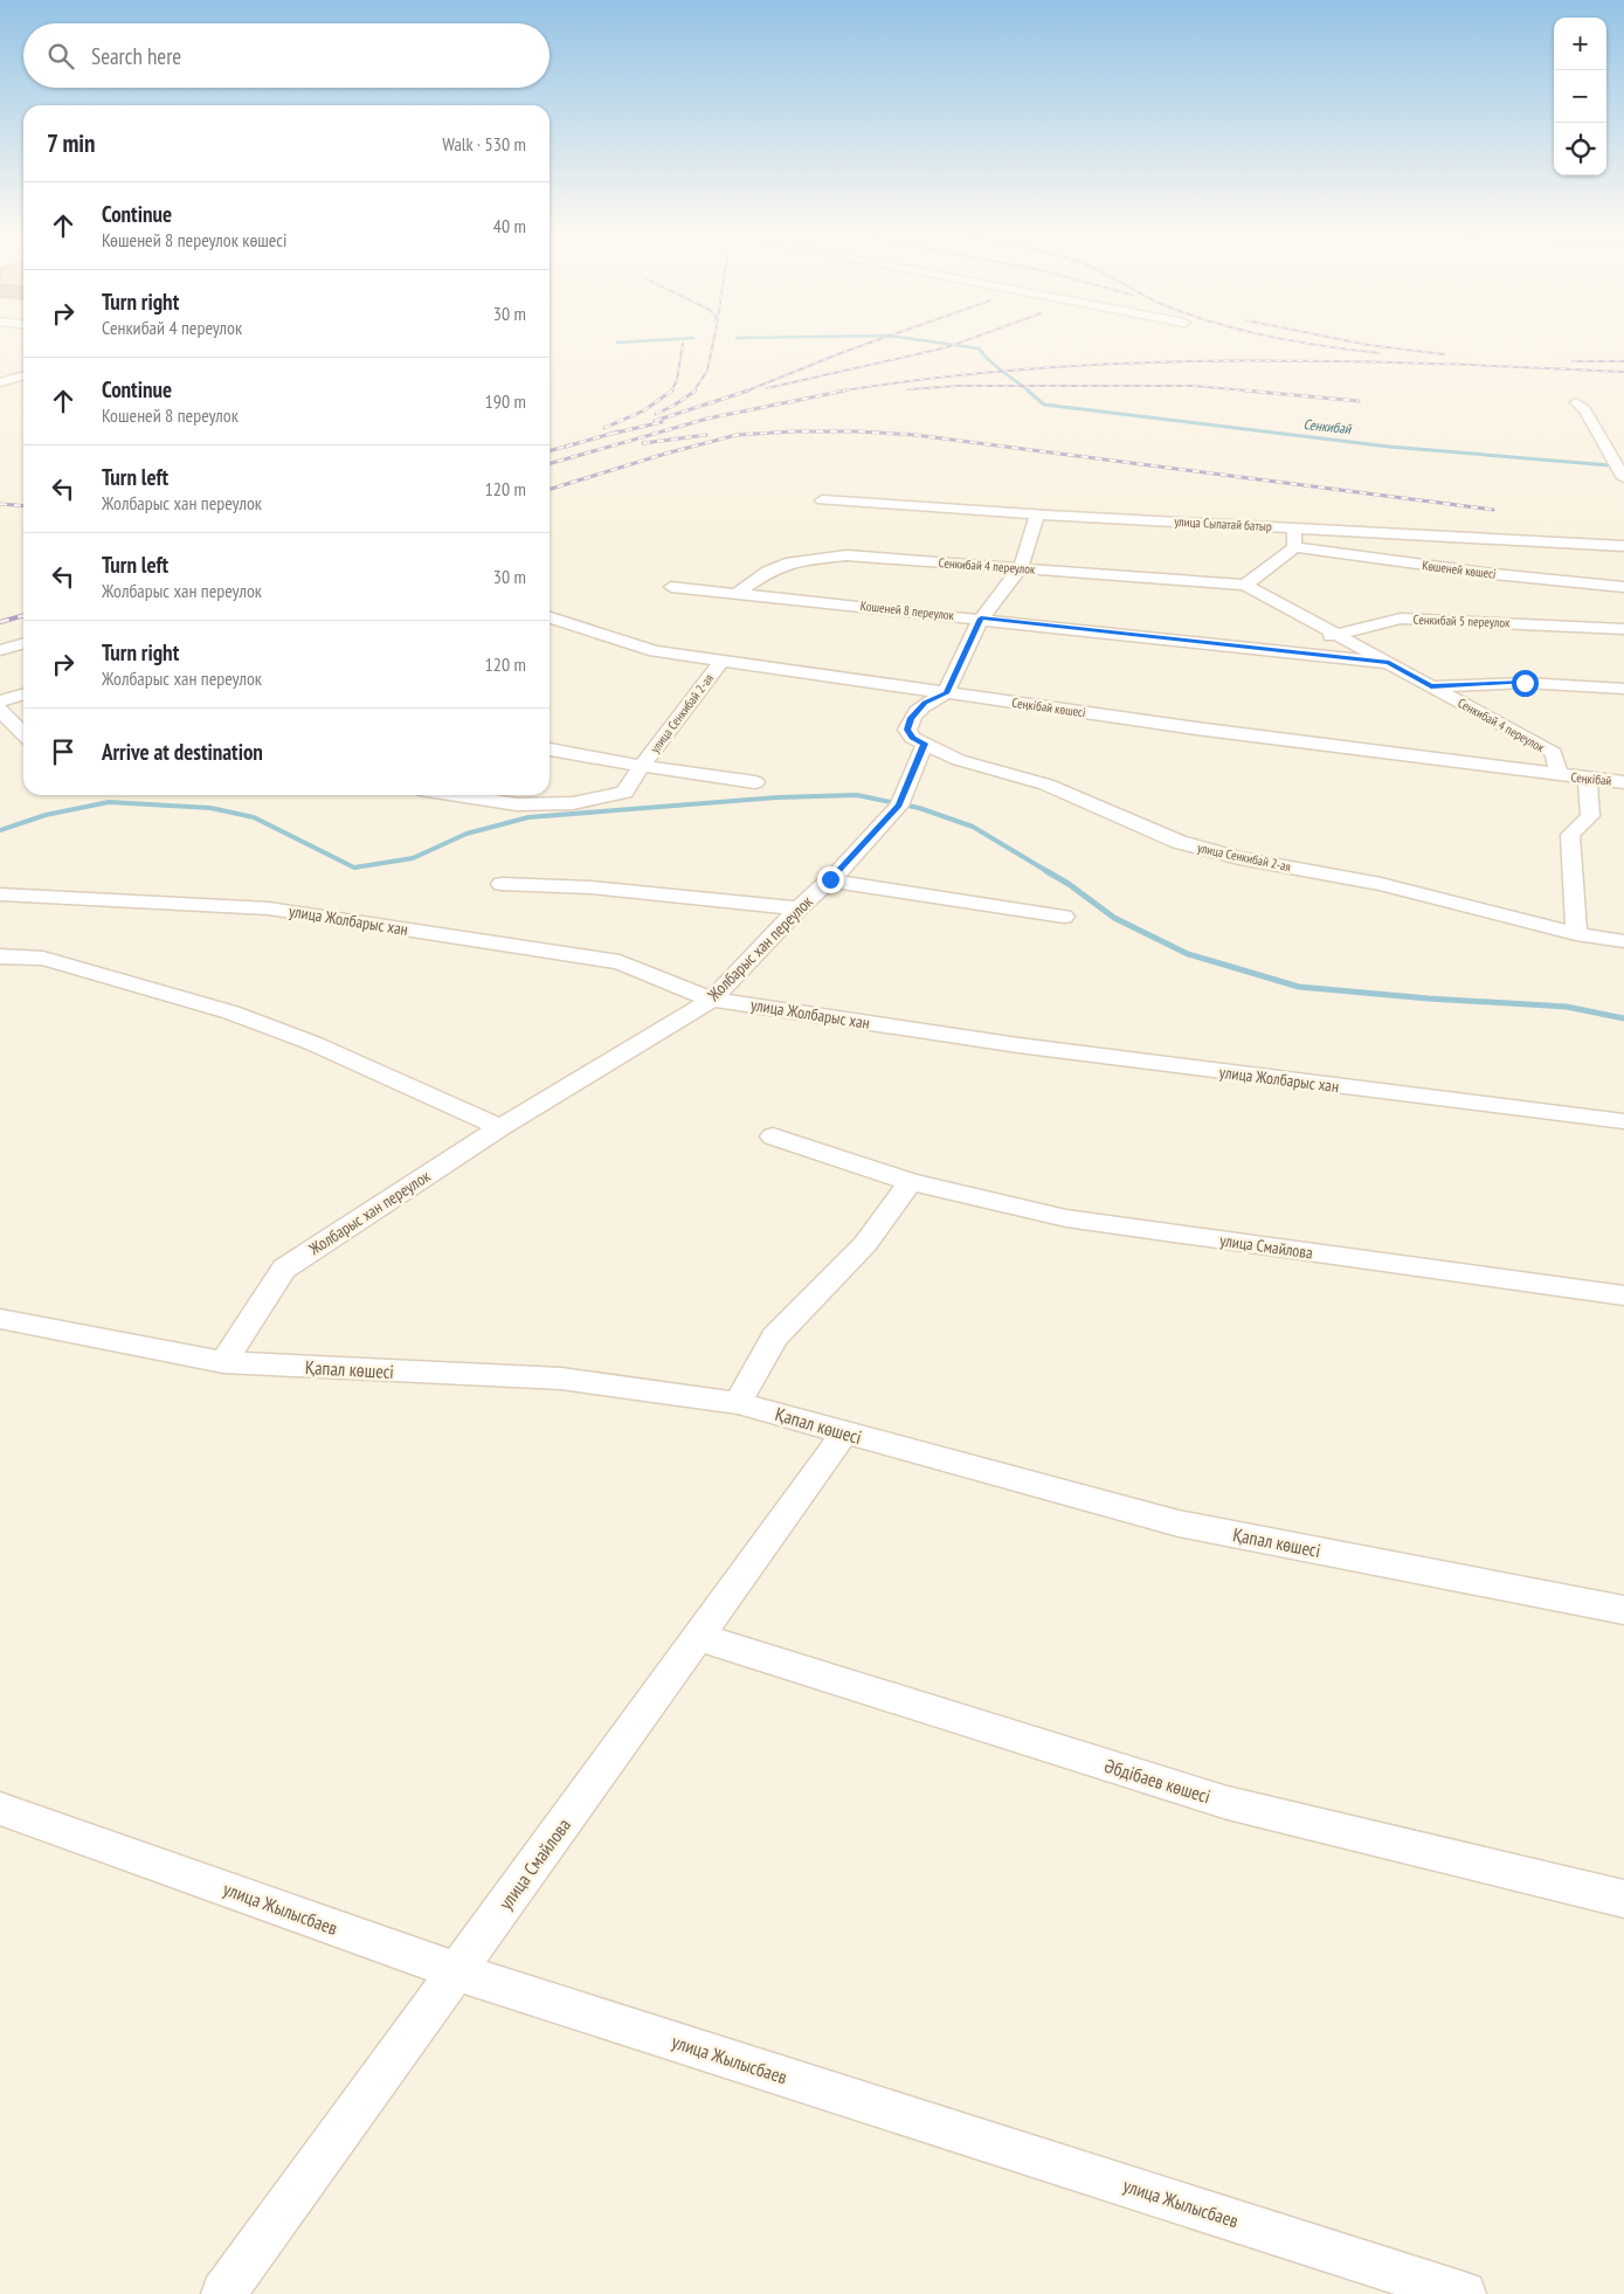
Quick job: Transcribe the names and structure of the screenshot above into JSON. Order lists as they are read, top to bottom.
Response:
{
  "streets": {
    "street": [
      "улица Сыпатай батыр",
      "Сенкибай 4 переулок",
      "Көшеней көшесі",
      "Кошеней 8 переулок",
      "Сенкибай 5 переулок",
      "Сеңкібай көшесі",
      "улица Сенкибай 2-ая",
      "Сеңкібай",
      "улица Жолбарыс хан",
      "Жолбарыс хан переулок",
      "улица Смайлова",
      "Қапал көшесі",
      "Әбдібаев көшесі",
      "улица Жылысбаев"
    ]
  },
  "crossings": [
    ["Сенкибай 4 переулок", "Кошеней 8 переулок"],
    ["Сенкибай 4 переулок", "Сенкибай 5 переулок"],
    ["Сенкибай 4 переулок", "Сеңкібай көшесі"],
    ["Сенкибай 4 переулок", "Сеңкібай"],
    ["Кошеней 8 переулок", "Сенкибай 5 переулок"],
    ["Сеңкібай көшесі", "улица Сенкибай 2-ая"],
    ["Сеңкібай көшесі", "Сеңкібай"],
    ["улица Сенкибай 2-ая", "Жолбарыс хан переулок"],
    ["улица Жолбарыс хан", "Жолбарыс хан переулок"],
    ["Жолбарыс хан переулок", "Қапал көшесі"],
    ["улица Смайлова", "Қапал көшесі"],
    ["улица Смайлова", "Әбдібаев көшесі"],
    ["улица Смайлова", "улица Жылысбаев"]
  ],
  "water": ["Сенкибай"],
  "page": {
    "map_buttons": ["+", "−"],
    "search": "Search here",
    "heading": ["7 min", "Walk · 530 m"],
    "list": [
      ["Continue", "Көшеней 8 переулок көшесі", "40 m"],
      ["Turn right", "Сенкибай 4 переулок", "30 m"],
      ["Continue", "Кошеней 8 переулок", "190 m"],
      ["Turn left", "Жолбарыс хан переулок", "120 m"],
      ["Turn left", "Жолбарыс хан переулок", "30 m"],
      ["Turn right", "Жолбарыс хан переулок", "120 m"],
      "Arrive at destination"
    ]
  }
}
